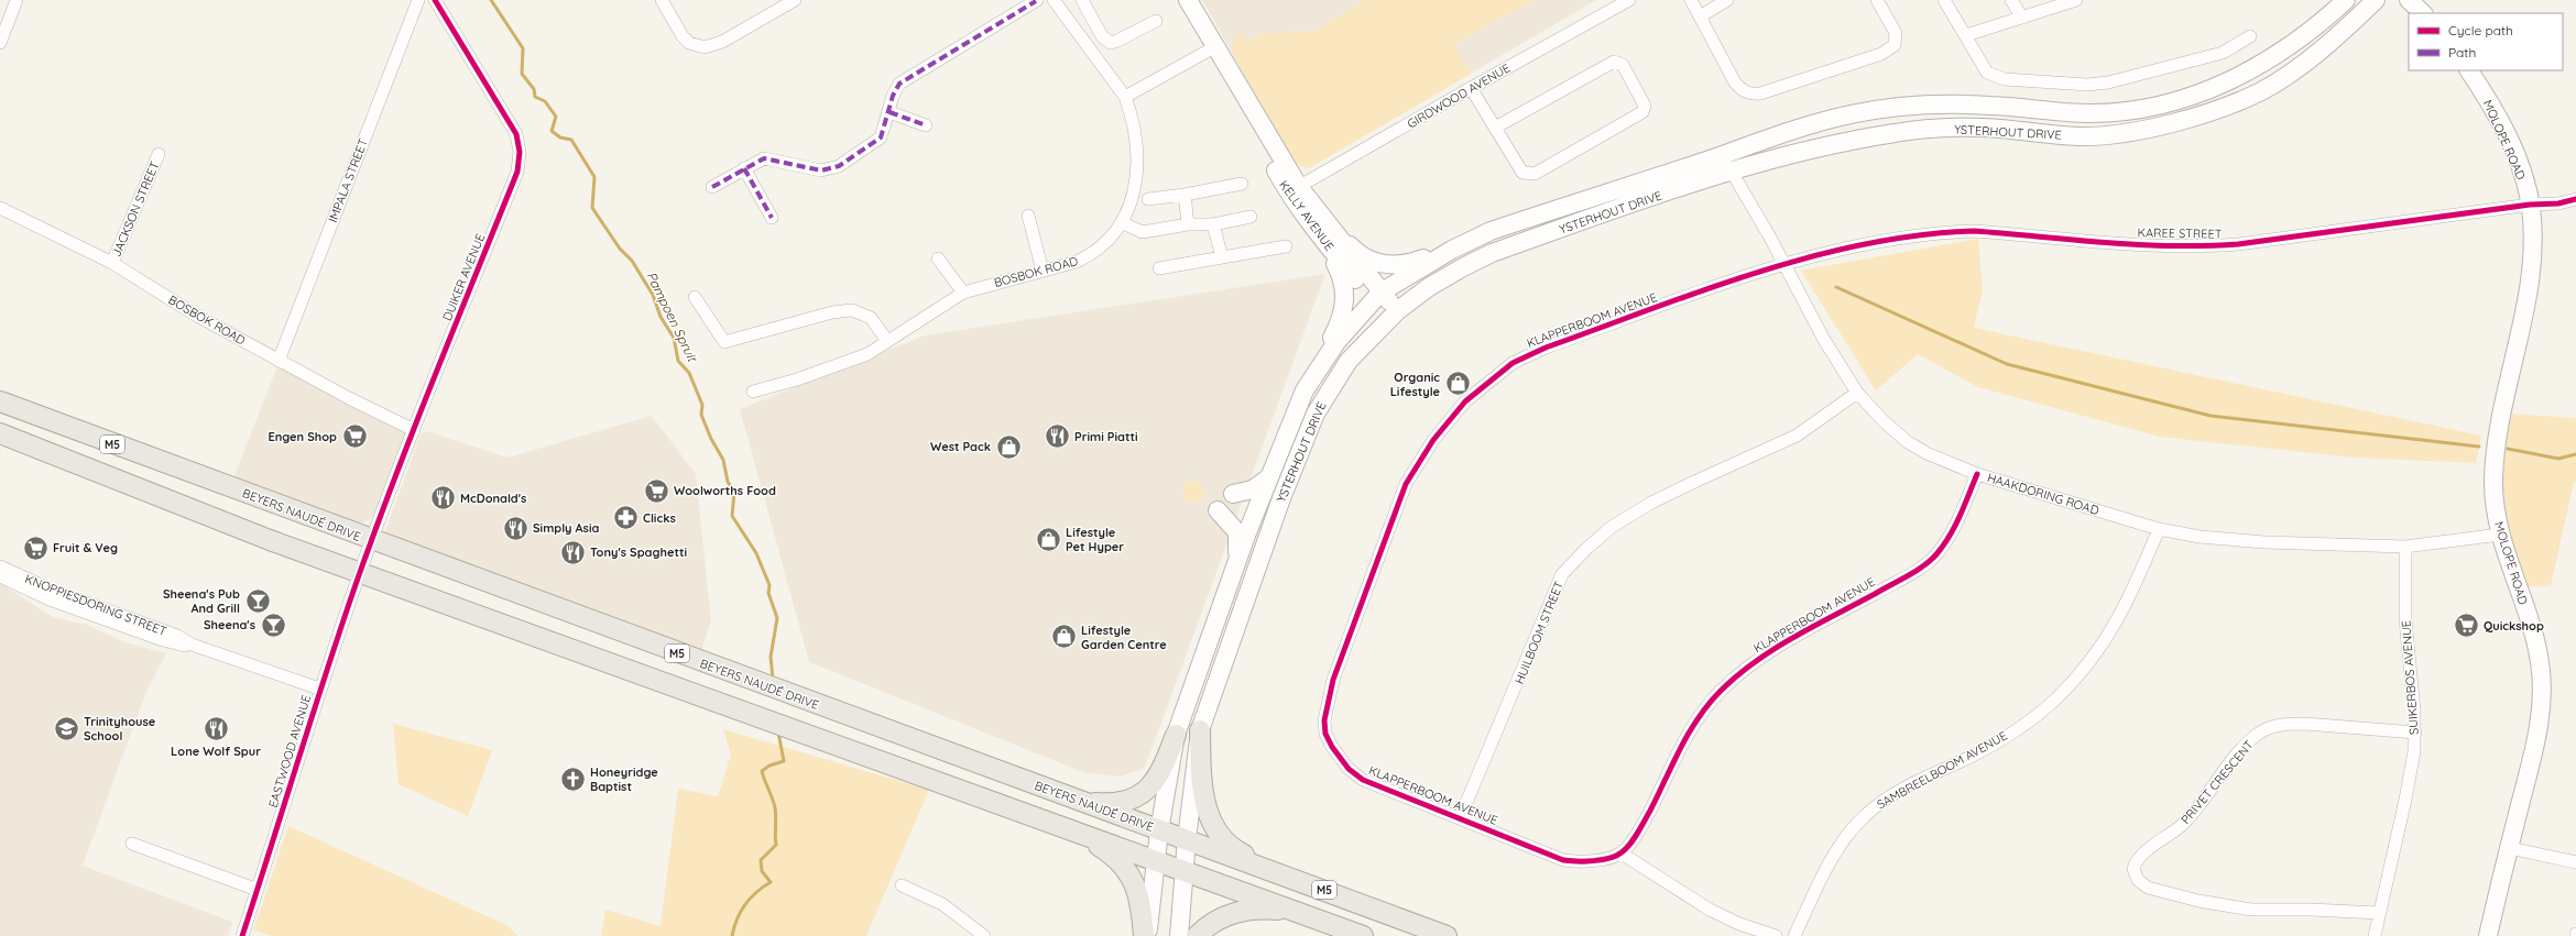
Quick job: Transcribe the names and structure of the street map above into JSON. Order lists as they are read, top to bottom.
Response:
{
  "streets": {
    "main road": [
      "YSTERHOUT DRIVE",
      "MOLOPE ROAD",
      "KELLY AVENUE",
      "M5",
      "BEYERS NAUDÉ DRIVE"
    ],
    "street": [
      "GIRDWOOD AVENUE",
      "IMPALA STREET",
      "JACKSON STREET",
      "KAREE STREET",
      "BOSBOK ROAD",
      "DUIKER AVENUE",
      "KLAPPERBOOM AVENUE",
      "HAAKDORING ROAD",
      "KNOPPIESDORING STREET",
      "HUILBOOM STREET",
      "SUIKERBOS AVENUE",
      "EASTWOOD AVENUE",
      "SAMBREELBOOM AVENUE",
      "PRIVET CRESCENT"
    ]
  },
  "crossings": [
    ["GIRDWOOD AVENUE", "KELLY AVENUE"],
    ["YSTERHOUT DRIVE", "KELLY AVENUE"],
    ["YSTERHOUT DRIVE", "M5"],
    ["YSTERHOUT DRIVE", "HAAKDORING ROAD"],
    ["YSTERHOUT DRIVE", "BEYERS NAUDÉ DRIVE"],
    ["MOLOPE ROAD", "KAREE STREET"],
    ["MOLOPE ROAD", "HAAKDORING ROAD"],
    ["IMPALA STREET", "BOSBOK ROAD"],
    ["JACKSON STREET", "BOSBOK ROAD"],
    ["KAREE STREET", "KLAPPERBOOM AVENUE"],
    ["KAREE STREET", "HAAKDORING ROAD"],
    ["BOSBOK ROAD", "DUIKER AVENUE"],
    ["DUIKER AVENUE", "M5"],
    ["DUIKER AVENUE", "BEYERS NAUDÉ DRIVE"],
    ["DUIKER AVENUE", "EASTWOOD AVENUE"],
    ["KLAPPERBOOM AVENUE", "HAAKDORING ROAD"],
    ["KLAPPERBOOM AVENUE", "HUILBOOM STREET"],
    ["M5", "EASTWOOD AVENUE"],
    ["HAAKDORING ROAD", "HUILBOOM STREET"],
    ["HAAKDORING ROAD", "SUIKERBOS AVENUE"],
    ["HAAKDORING ROAD", "SAMBREELBOOM AVENUE"],
    ["KNOPPIESDORING STREET", "EASTWOOD AVENUE"],
    ["SUIKERBOS AVENUE", "PRIVET CRESCENT"]
  ],
  "water": ["Pampoen Spruit"],
  "places": {
    "shop": [
      "Organic Lifestyle",
      "West Pack",
      "Lifestyle Pet Hyper",
      "Lifestyle Garden Centre"
    ],
    "supermarket": [
      "Engen Shop",
      "Woolworths Food",
      "Fruit & Veg",
      "Quickshop"
    ],
    "restaurant": [
      "Primi Piatti",
      "McDonald's",
      "Simply Asia",
      "Tony's Spaghetti",
      "Lone Wolf Spur"
    ],
    "pharmacy": ["Clicks"],
    "bar": ["Sheena's Pub And Grill", "Sheena's"],
    "school or university": ["Trinityhouse School"],
    "church": ["Honeyridge Baptist"]
  },
  "legend": ["Cycle path", "Path"]
}
